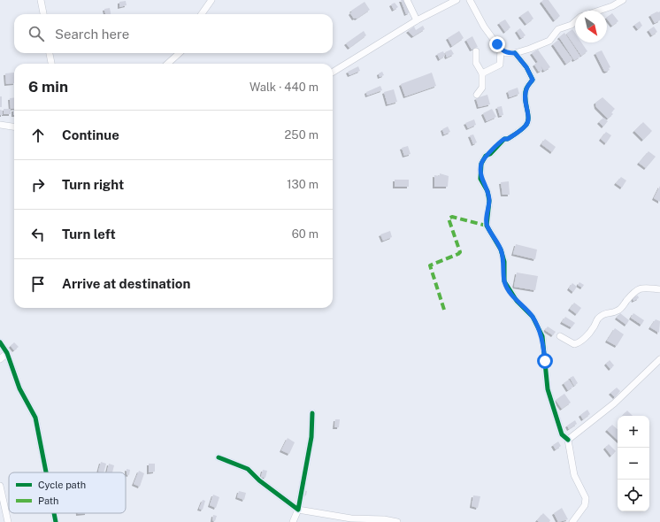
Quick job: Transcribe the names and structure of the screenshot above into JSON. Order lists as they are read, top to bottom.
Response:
{
  "legend": ["Cycle path", "Path"],
  "north": "bottom right",
  "page": {
    "search": "Search here",
    "heading": ["6 min", "Walk · 440 m"],
    "list": [
      ["Continue", "250 m"],
      ["Turn right", "130 m"],
      ["Turn left", "60 m"],
      "Arrive at destination"
    ],
    "map_buttons": ["+", "−"]
  }
}
